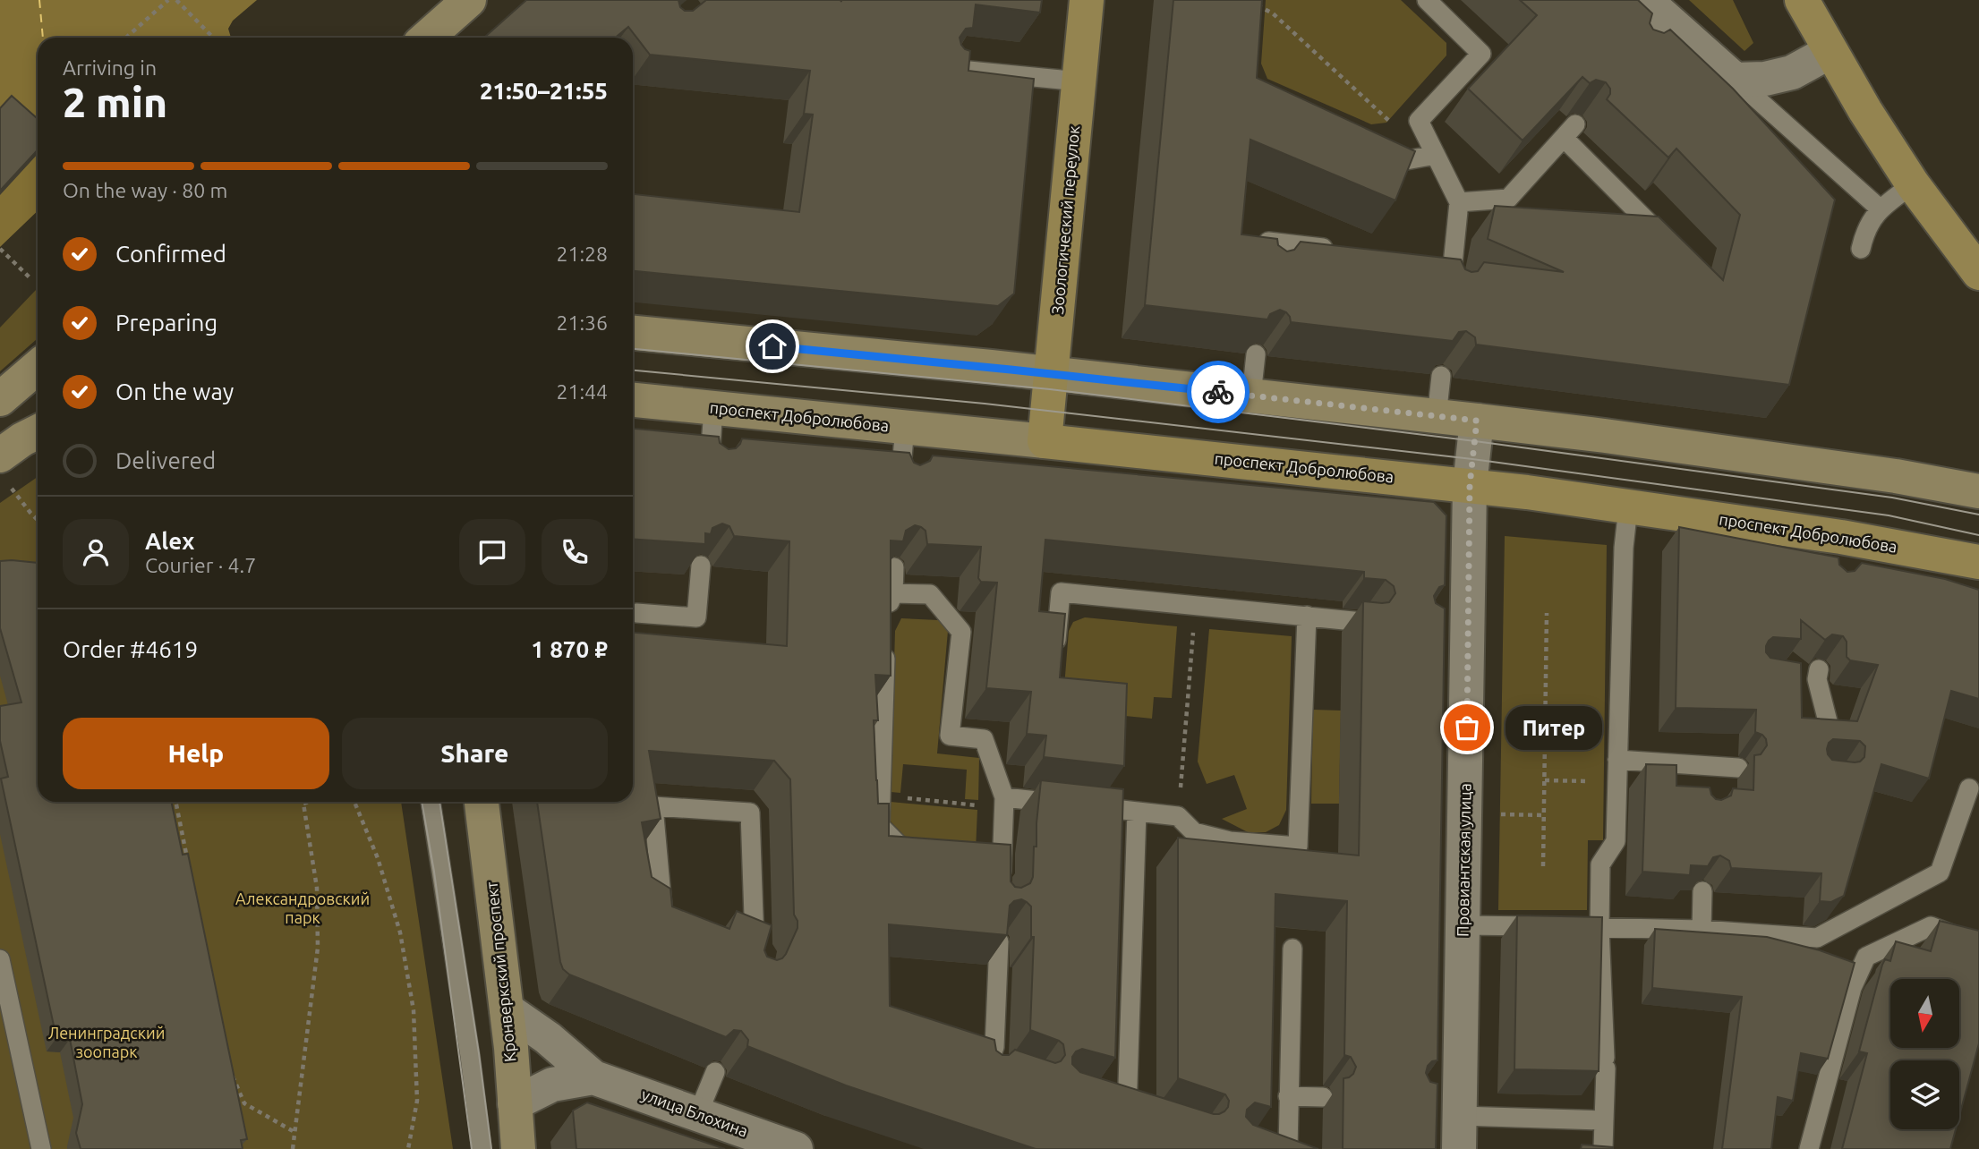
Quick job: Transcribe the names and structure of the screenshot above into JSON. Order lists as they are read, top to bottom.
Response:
{
  "streets": {
    "main road": ["Зоологический переулок", "проспект Добролюбова", "Кронверкский проспект"],
    "street": ["Провиантская улица", "улица Блохина"]
  },
  "crossings": [
    ["Зоологический переулок", "проспект Добролюбова"],
    ["проспект Добролюбова", "Провиантская улица"],
    ["Кронверкский проспект", "улица Блохина"]
  ],
  "parks": ["Александровский парк", "Ленинградский зоопарк"],
  "places": ["Питер"],
  "north": "bottom",
  "page": {
    "heading": ["2 min", "Arriving in", "21:50–21:55"],
    "panel": [
      "Alex",
      "Courier · 4.7",
      "Order #4619",
      "1 870 ₽"
    ],
    "bar": "On the way · 80 m",
    "list": [
      ["Confirmed", "21:28"],
      ["Preparing", "21:36"],
      ["On the way", "21:44"],
      "Delivered"
    ],
    "buttons": ["Help", "Share"],
    "bubble": "Питер"
  }
}
